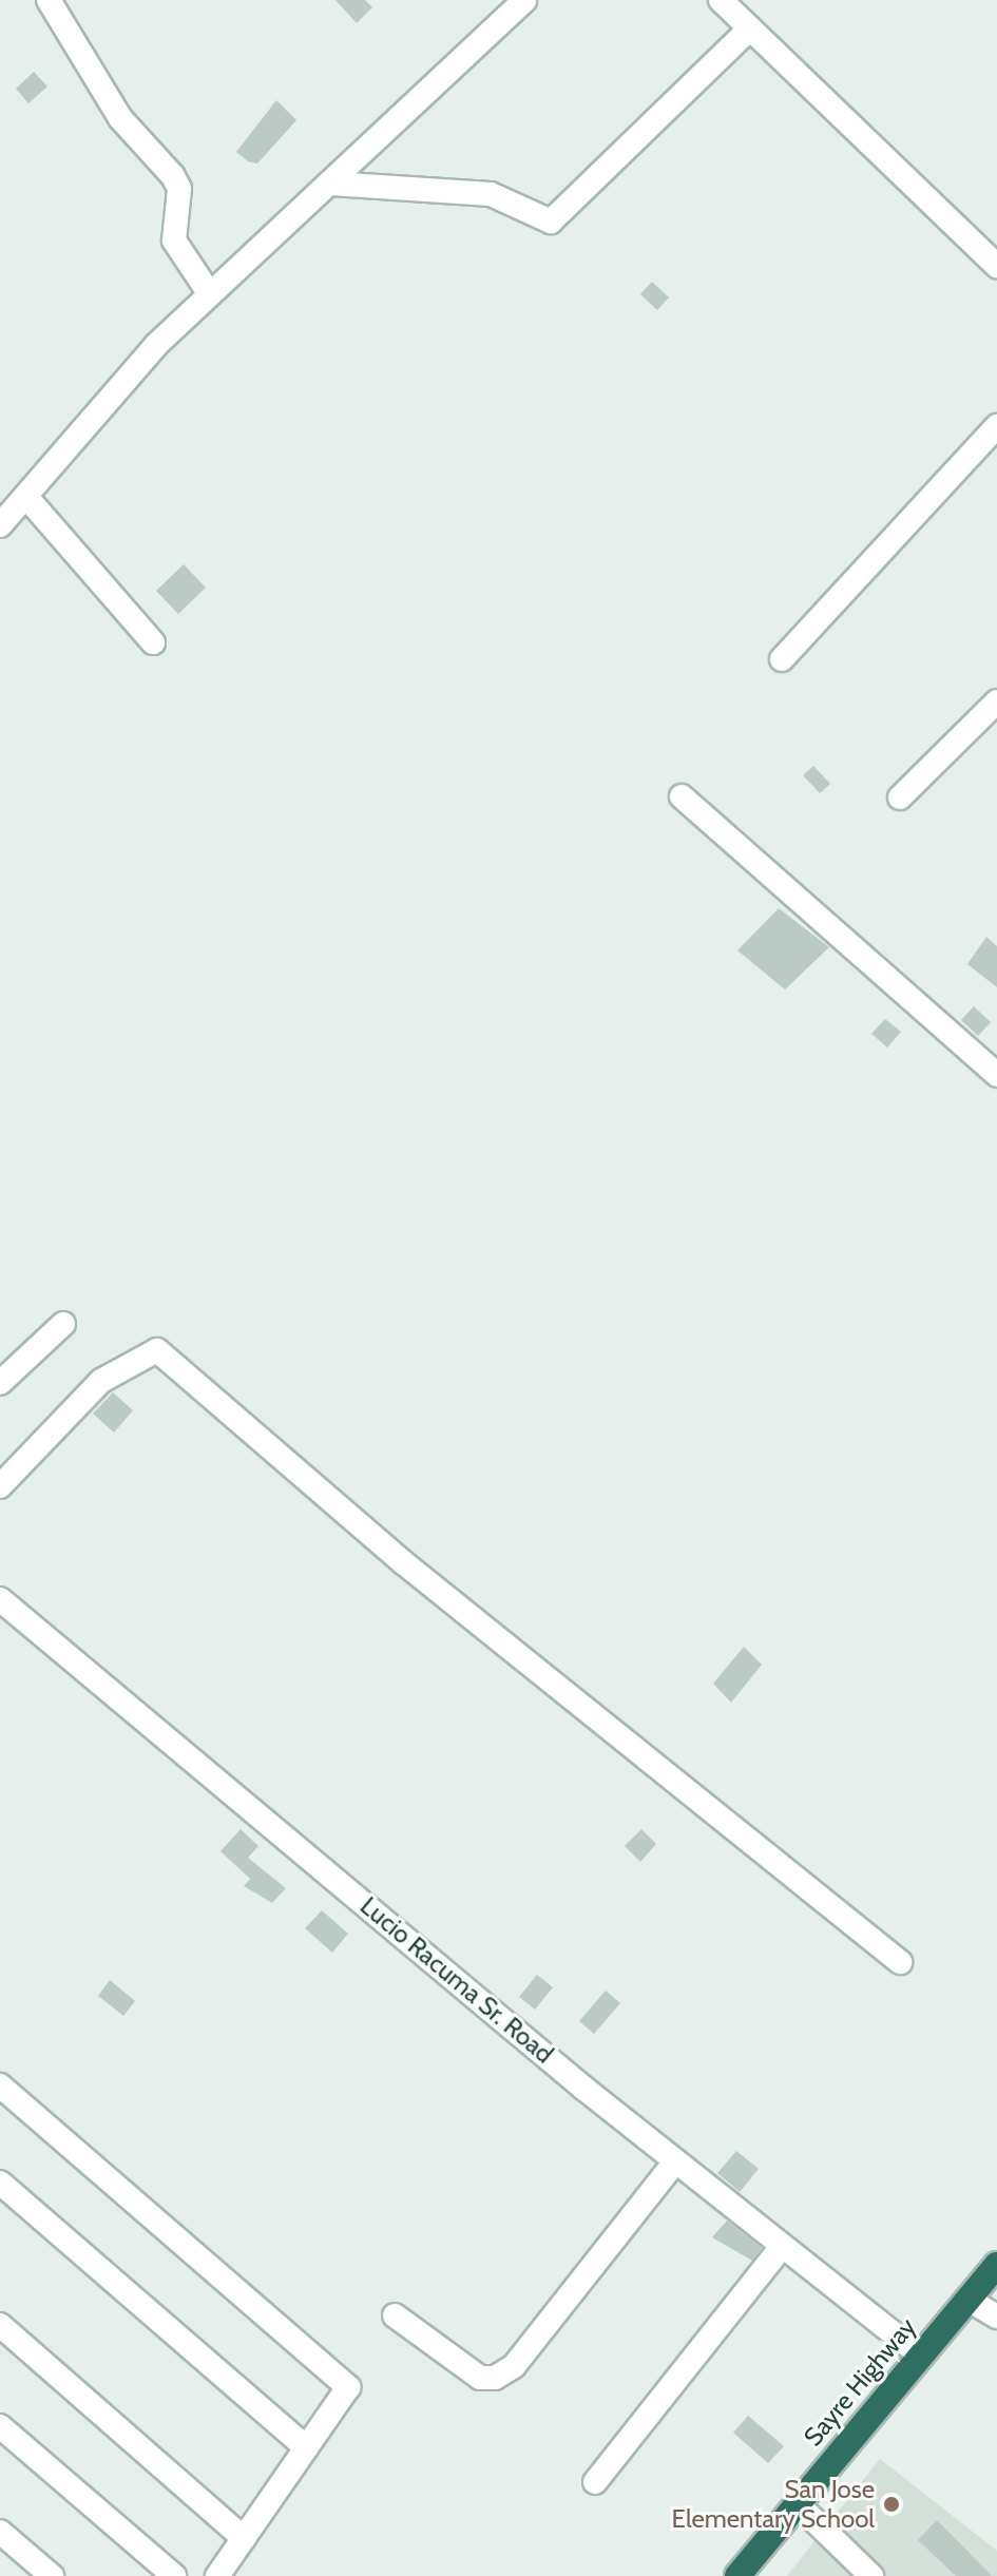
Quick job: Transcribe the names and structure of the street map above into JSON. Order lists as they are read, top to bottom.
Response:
{
  "streets": {
    "highway": ["Sayre Highway"],
    "street": ["Lucio Racuma Sr. Road"]
  },
  "crossings": [
    ["Lucio Racuma Sr. Road", "Sayre Highway"]
  ],
  "places": ["San Jose Elementary School"]
}
